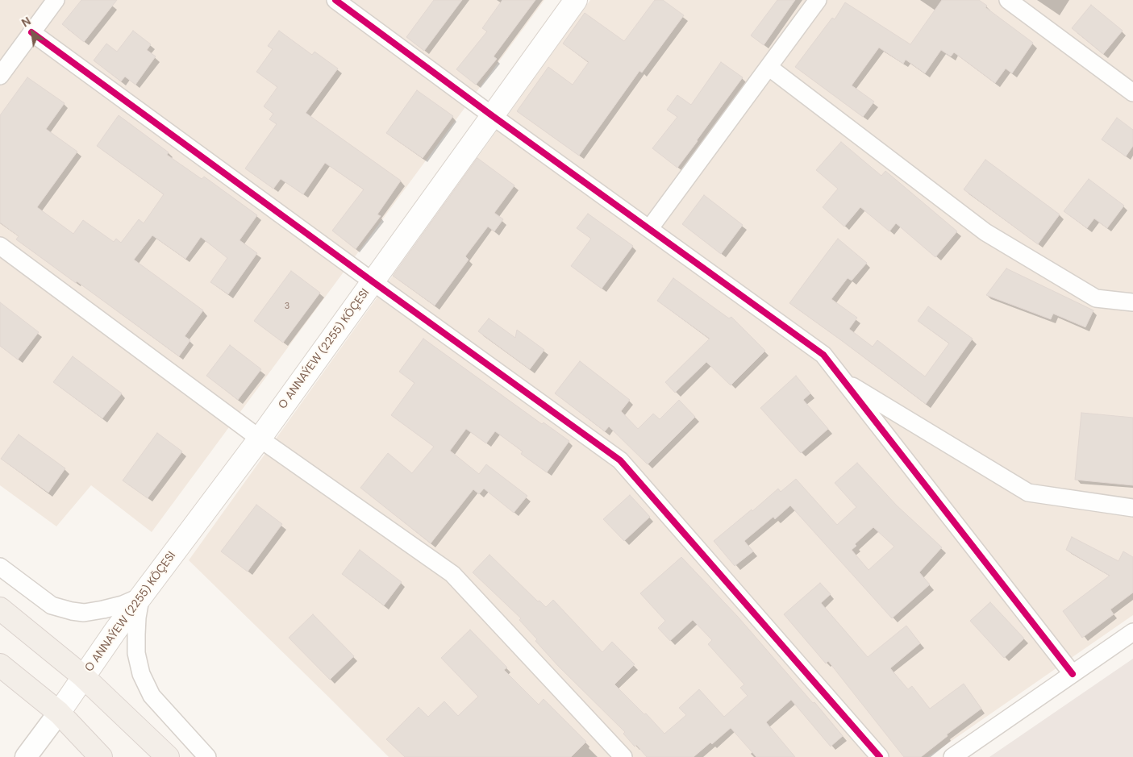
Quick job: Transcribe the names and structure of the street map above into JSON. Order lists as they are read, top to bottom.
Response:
{
  "streets": {
    "main road": ["O ANNAÝEW (2255) KÖÇESI"]
  },
  "house_numbers": ["3"],
  "north": "top left"
}
